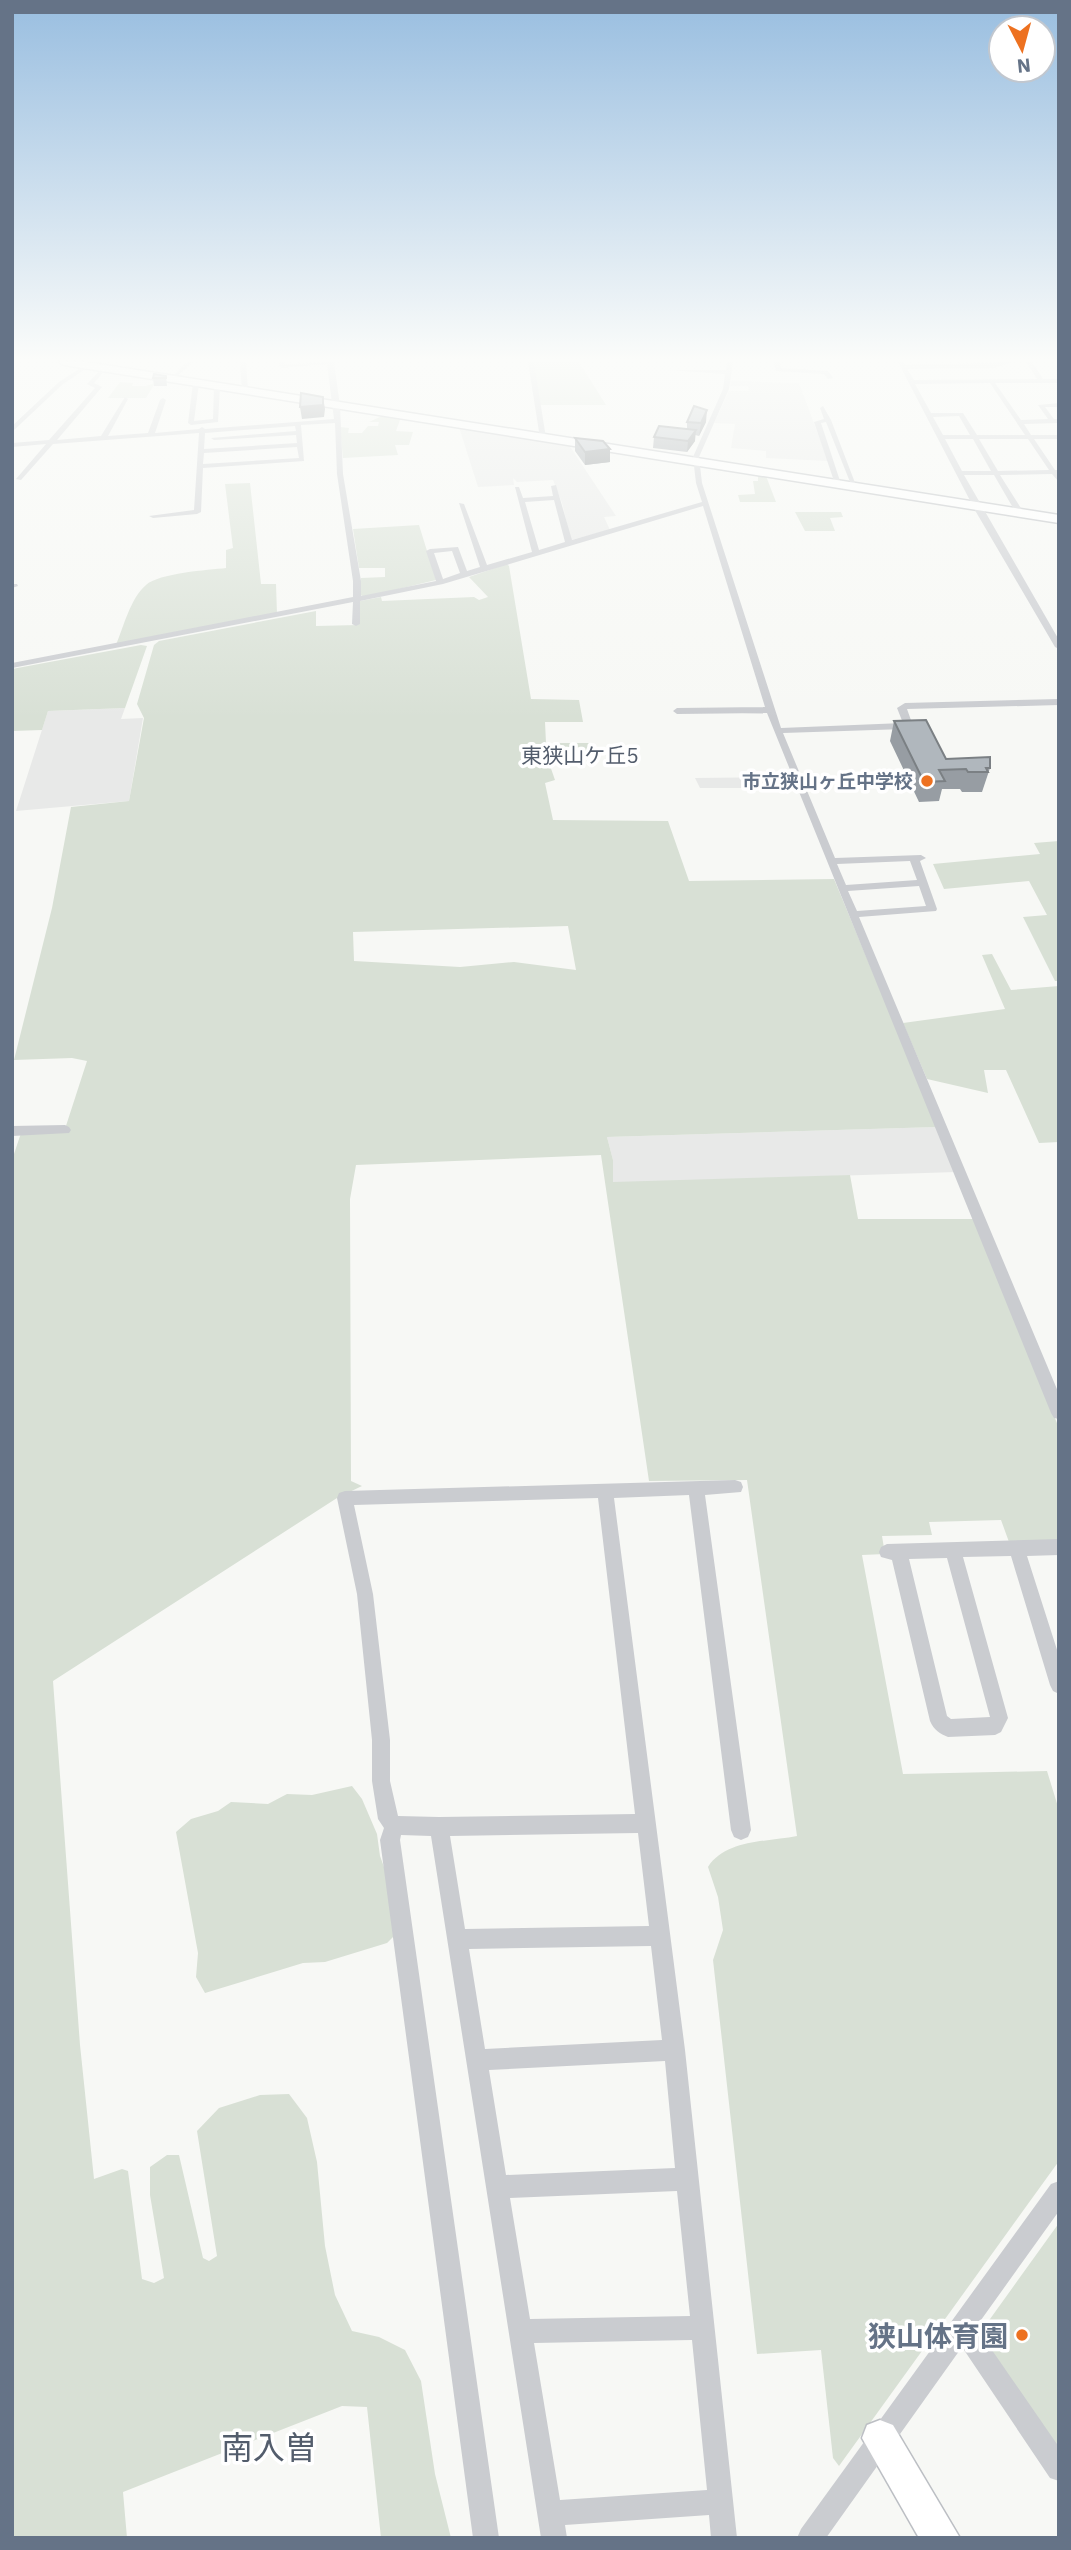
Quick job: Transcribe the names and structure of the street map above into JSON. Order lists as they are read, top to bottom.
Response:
{
  "districts": ["東狭山ケ丘5", "南入曽"],
  "places": ["市立狭山ヶ丘中学校", "狭山体育園"],
  "north": "bottom"
}
